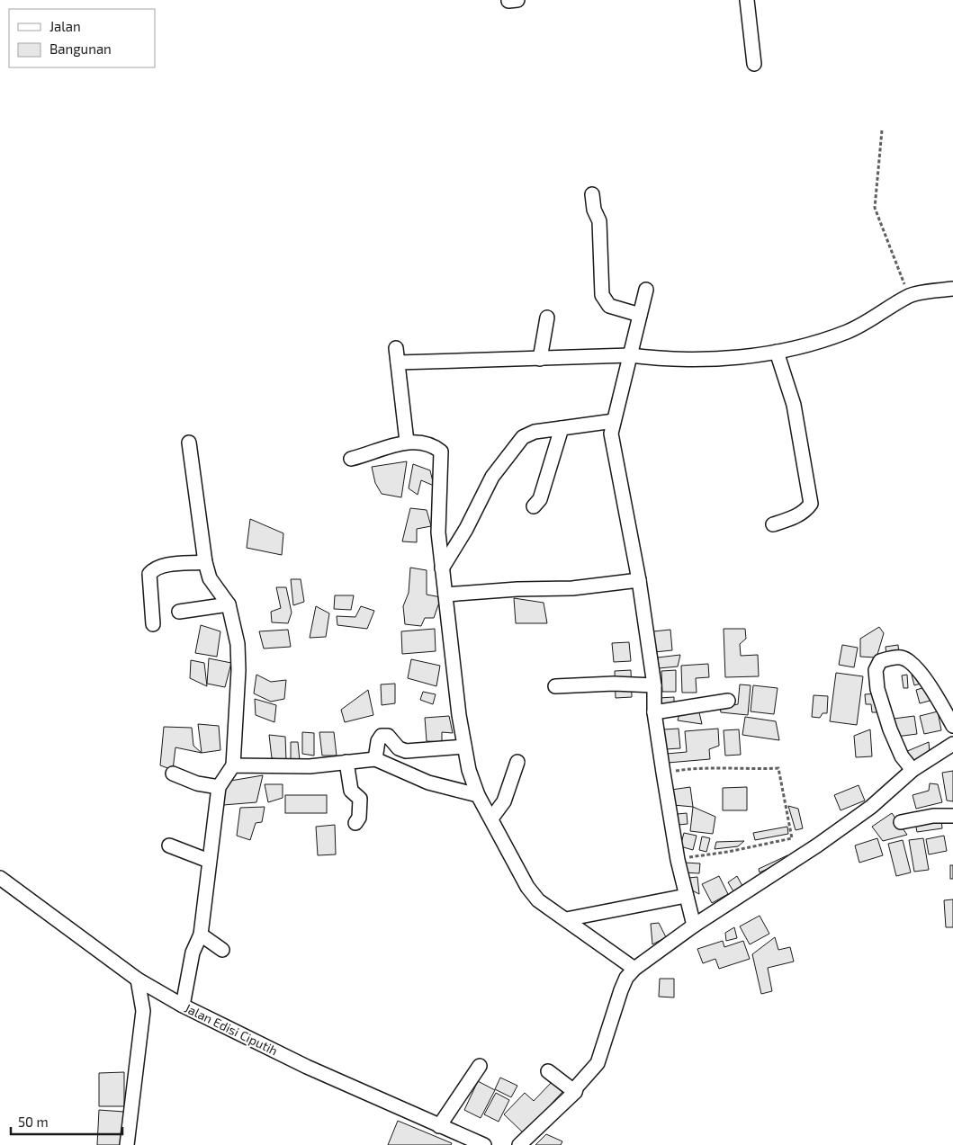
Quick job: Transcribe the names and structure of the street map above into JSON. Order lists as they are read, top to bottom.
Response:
{
  "streets": {
    "street": ["Jalan Edisi Ciputih"]
  },
  "legend": ["Jalan", "Bangunan"],
  "scale_bar": "50 m"
}
